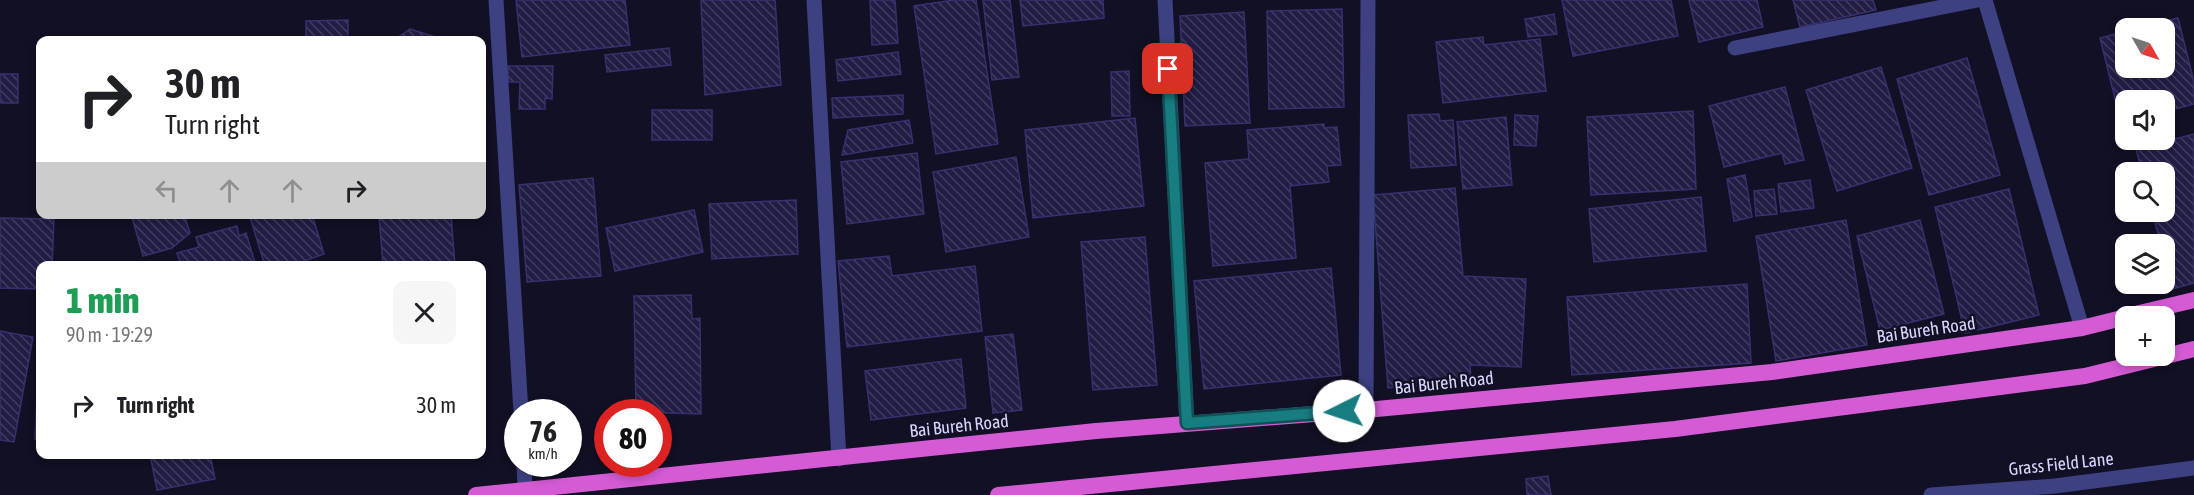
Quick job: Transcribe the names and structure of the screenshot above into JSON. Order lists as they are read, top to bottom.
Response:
{
  "streets": {
    "highway": ["Bai Bureh Road"],
    "street": ["Grass Field Lane"]
  },
  "north": "bottom right",
  "page": {
    "map_buttons": "+",
    "turn": ["30 m", "Turn right"],
    "heading": ["1 min", "90 m · 19:29"],
    "list": [
      {
        "name": "Turn right",
        "value": "30 m"
      }
    ],
    "speed": "76 km/h",
    "limit": "80"
  }
}
